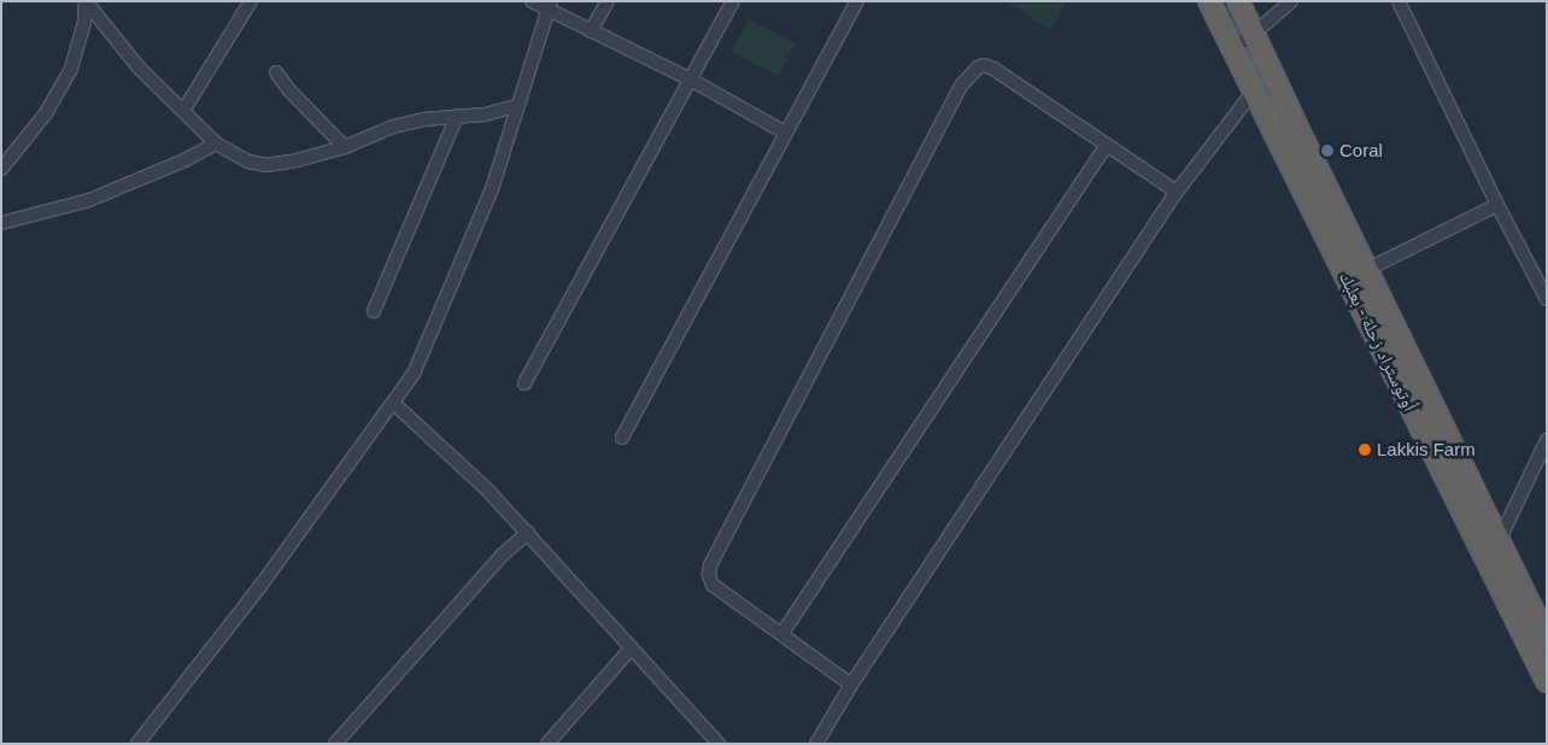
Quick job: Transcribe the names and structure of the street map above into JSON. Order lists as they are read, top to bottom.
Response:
{
  "streets": {
    "highway": ["أوتوستراد زحلة - بعلبك"]
  },
  "places": ["Coral", "Lakkis Farm"]
}
